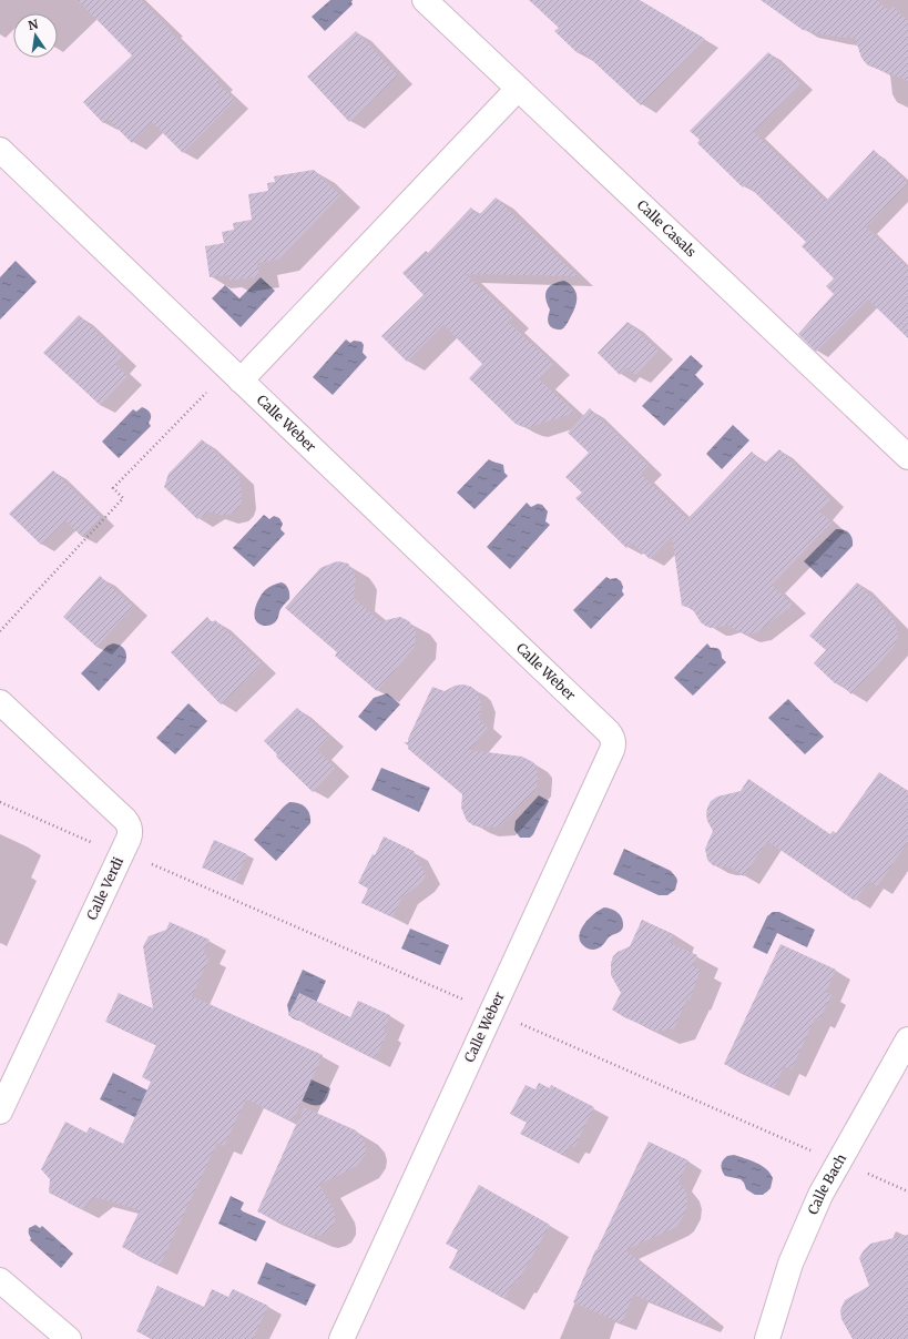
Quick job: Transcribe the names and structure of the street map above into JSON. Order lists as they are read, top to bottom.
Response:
{
  "streets": {
    "street": [
      "Calle Casals",
      "Calle Weber",
      "Calle Verdi",
      "Calle Bach"
    ]
  },
  "north": "top"
}
